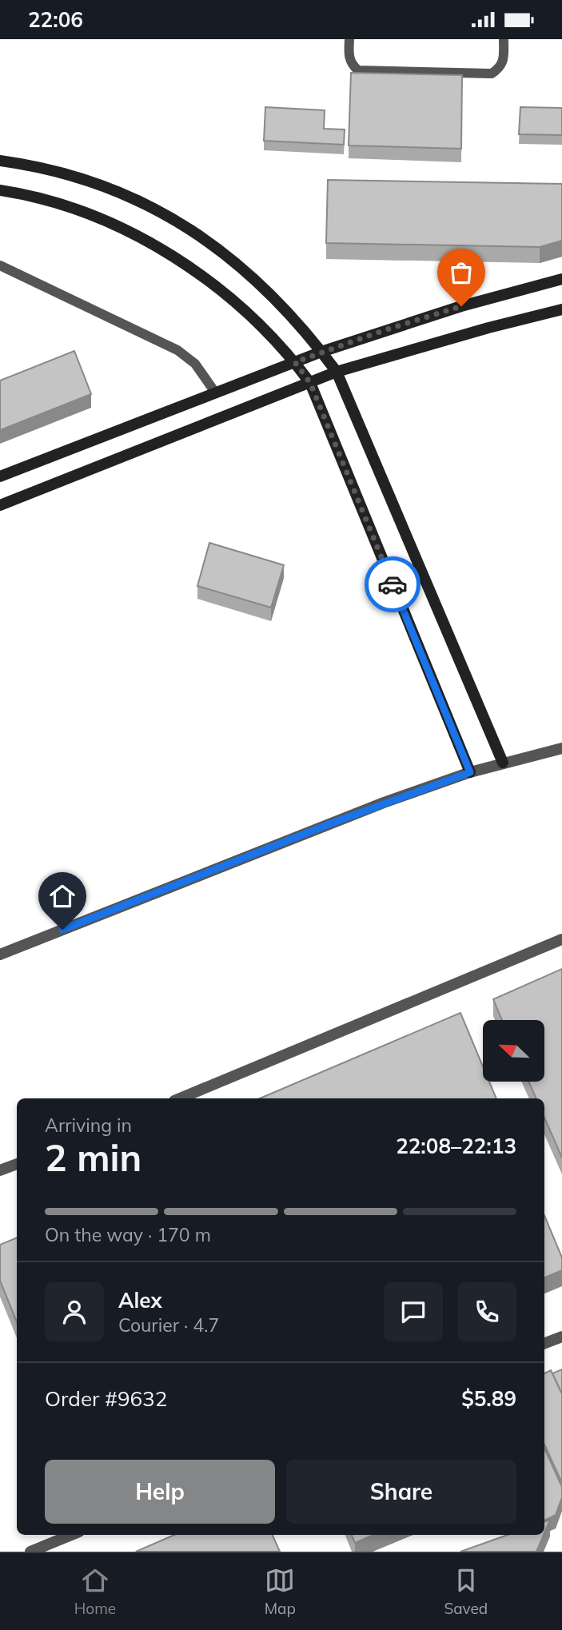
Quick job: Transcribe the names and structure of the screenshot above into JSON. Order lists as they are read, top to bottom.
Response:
{
  "north": "top left",
  "page": {
    "status": "22:06",
    "heading": ["2 min", "Arriving in", "22:08–22:13"],
    "panel": [
      "Alex",
      "Courier · 4.7",
      "Order #9632",
      "$5.89"
    ],
    "bar": "On the way · 170 m",
    "buttons": ["Help", "Share"],
    "tabs": ["Home", "Map", "Saved"]
  }
}
